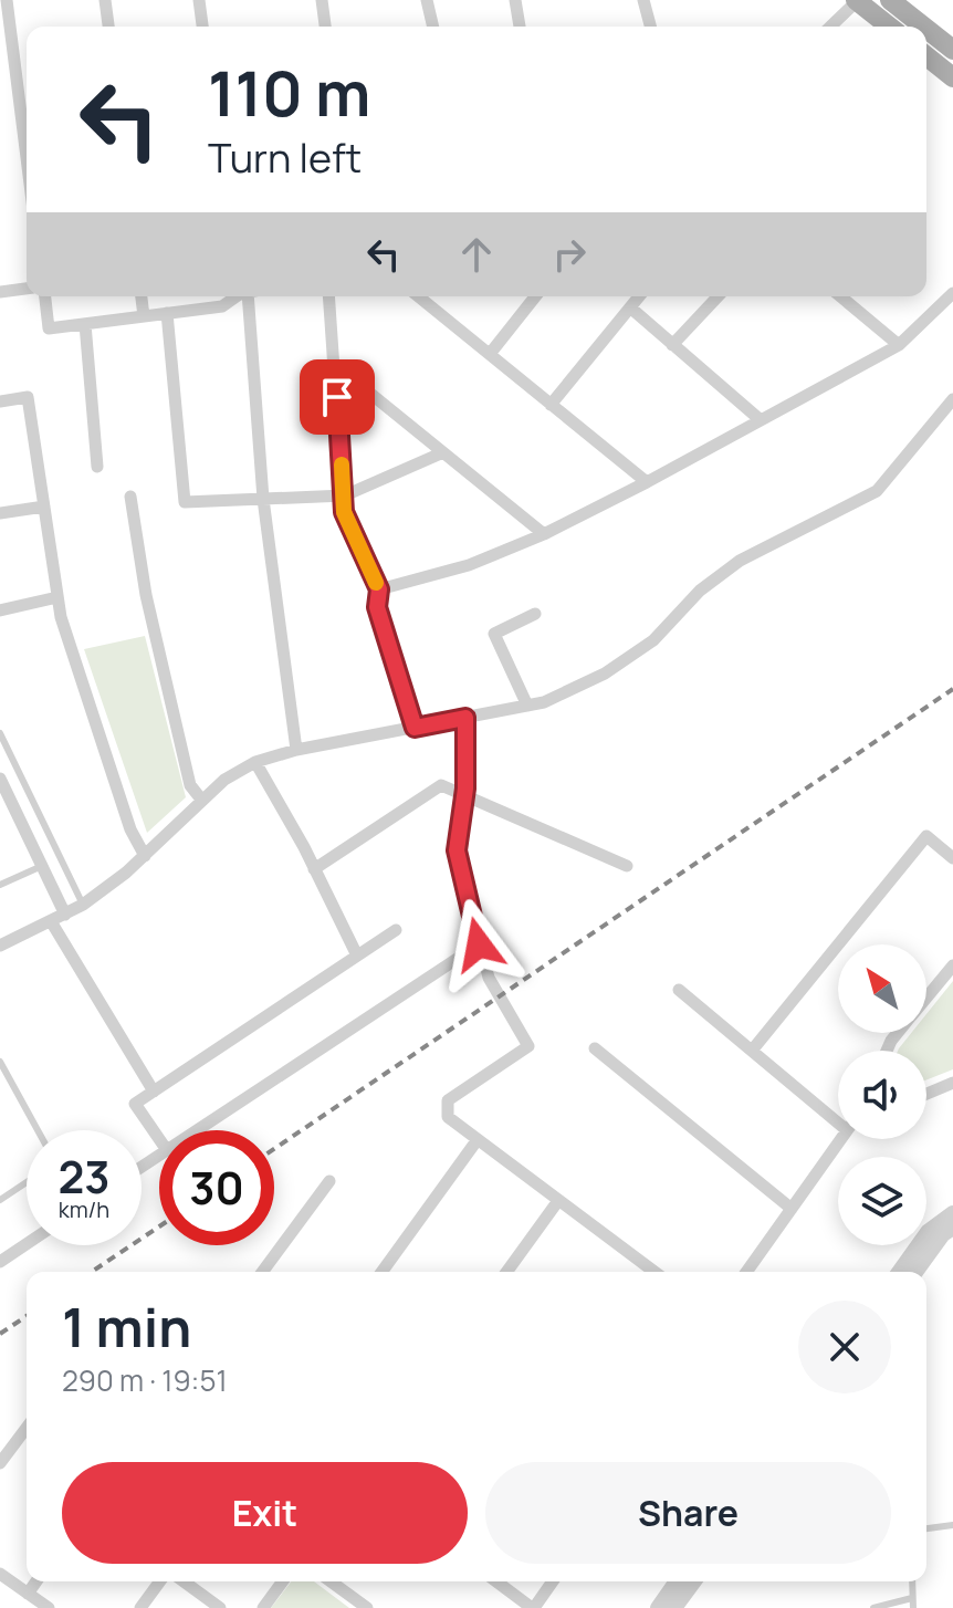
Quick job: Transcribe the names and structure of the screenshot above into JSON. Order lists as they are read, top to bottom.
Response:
{
  "north": "top left",
  "page": {
    "turn": ["110 m", "Turn left"],
    "speed": "23 km/h",
    "limit": "30",
    "heading": ["1 min", "290 m · 19:51"],
    "buttons": ["Exit", "Share"]
  }
}
